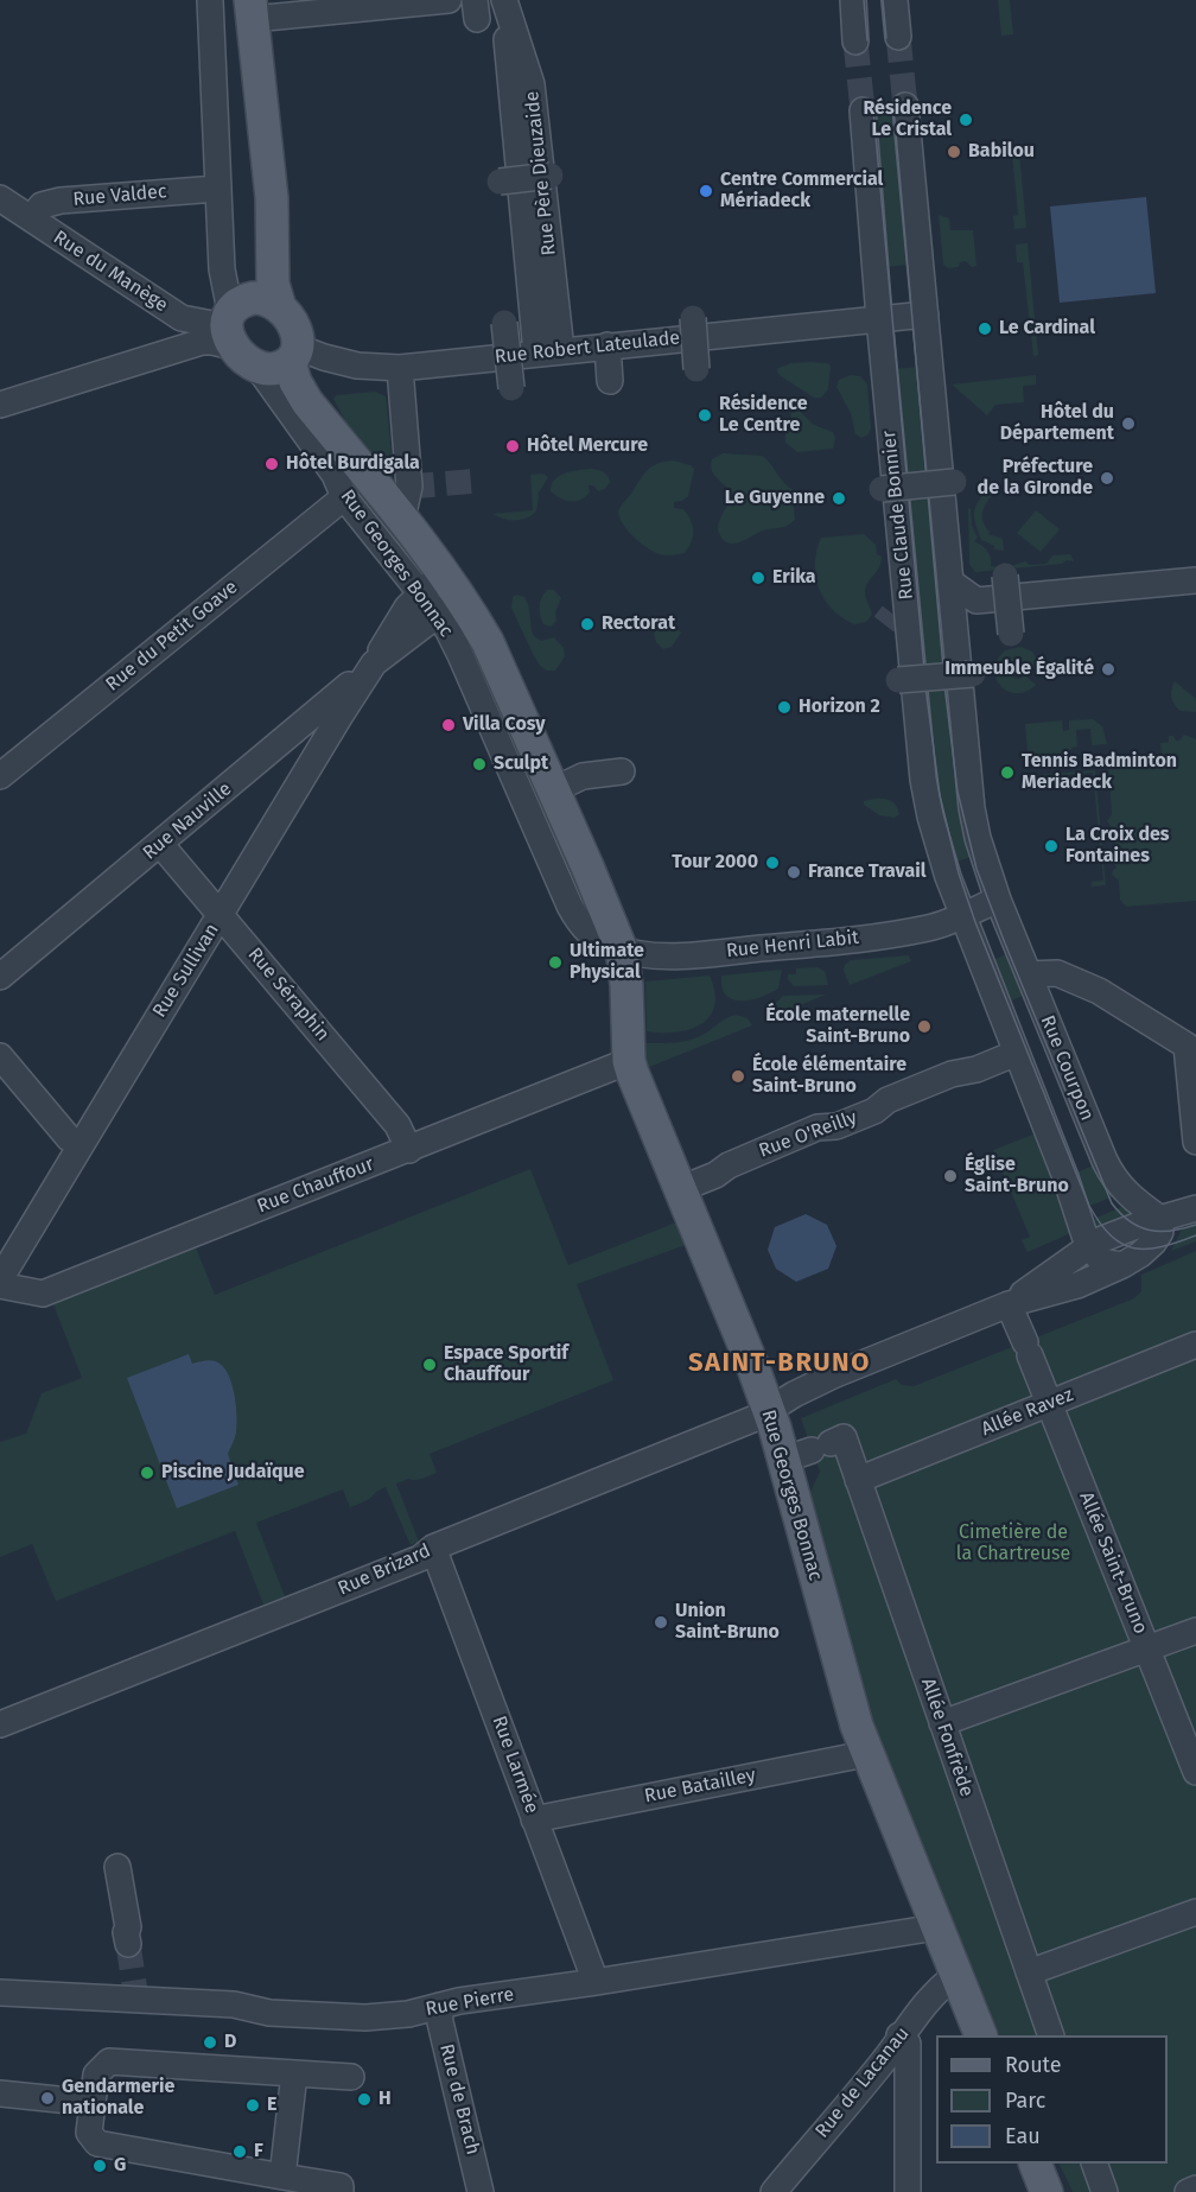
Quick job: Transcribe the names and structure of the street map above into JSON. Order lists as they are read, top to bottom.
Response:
{
  "streets": {
    "main road": ["Rue Georges Bonnac"],
    "street": [
      "Rue Père Dieuzaide",
      "Rue Valdec",
      "Rue du Manège",
      "Rue Robert Lateulade",
      "Rue Claude Bonnier",
      "Rue du Petit Goave",
      "Rue Nauville",
      "Rue Henri Labit",
      "Rue Sullivan",
      "Rue Séraphin",
      "Rue Courpon",
      "Rue O'Reilly",
      "Rue Chauffour",
      "Allée Ravez",
      "Allée Saint-Bruno",
      "Rue Brizard",
      "Allée Fonfrède",
      "Rue Larmée",
      "Rue Batailley",
      "Rue Pierre",
      "Rue de Lacanau",
      "Rue de Brach"
    ]
  },
  "crossings": [
    ["Rue Père Dieuzaide", "Rue Robert Lateulade"],
    ["Rue Valdec", "Rue du Manège"],
    ["Rue Valdec", "Rue Georges Bonnac"],
    ["Rue du Manège", "Rue Robert Lateulade"],
    ["Rue du Manège", "Rue Georges Bonnac"],
    ["Rue Robert Lateulade", "Rue Claude Bonnier"],
    ["Rue Robert Lateulade", "Rue Georges Bonnac"],
    ["Rue Claude Bonnier", "Rue Henri Labit"],
    ["Rue Claude Bonnier", "Rue Courpon"],
    ["Rue Georges Bonnac", "Rue du Petit Goave"],
    ["Rue Georges Bonnac", "Rue Henri Labit"],
    ["Rue Georges Bonnac", "Rue Sullivan"],
    ["Rue Georges Bonnac", "Rue O'Reilly"],
    ["Rue Georges Bonnac", "Rue Chauffour"],
    ["Rue Georges Bonnac", "Rue Brizard"],
    ["Rue Georges Bonnac", "Allée Fonfrède"],
    ["Rue Georges Bonnac", "Rue Batailley"],
    ["Rue Georges Bonnac", "Rue Pierre"],
    ["Rue Georges Bonnac", "Rue de Lacanau"],
    ["Rue Nauville", "Rue Sullivan"],
    ["Rue Nauville", "Rue Séraphin"],
    ["Rue Henri Labit", "Rue Courpon"],
    ["Rue Sullivan", "Rue Séraphin"],
    ["Rue Séraphin", "Rue Chauffour"],
    ["Rue Courpon", "Rue O'Reilly"],
    ["Allée Ravez", "Allée Saint-Bruno"],
    ["Allée Ravez", "Allée Fonfrède"],
    ["Allée Saint-Bruno", "Rue Brizard"],
    ["Rue Brizard", "Rue Larmée"],
    ["Rue Larmée", "Rue Batailley"],
    ["Rue Larmée", "Rue Pierre"],
    ["Rue Pierre", "Rue de Brach"]
  ],
  "districts": ["SAINT-BRUNO"],
  "parks": ["Cimetière de la Chartreuse"],
  "places": [
    "Résidence Le Cristal",
    "Babilou",
    "Centre Commercial Mériadeck",
    "Le Cardinal",
    "Résidence Le Centre",
    "Hôtel du Département",
    "Hôtel Mercure",
    "Hôtel Burdigala",
    "Préfecture de la GIronde",
    "Le Guyenne",
    "Erika",
    "Rectorat",
    "Immeuble Égalité",
    "Horizon 2",
    "Villa Cosy",
    "Sculpt",
    "Tennis Badminton Meriadeck",
    "La Croix des Fontaines",
    "Tour 2000",
    "France Travail",
    "Ultimate Physical",
    "École maternelle Saint-Bruno",
    "École élémentaire Saint-Bruno",
    "Église Saint-Bruno",
    "Espace Sportif Chauffour",
    "Piscine Judaïque",
    "Union Saint-Bruno",
    "D",
    "Gendarmerie nationale",
    "H",
    "E",
    "F",
    "G"
  ],
  "legend": ["Route", "Parc", "Eau"]
}
